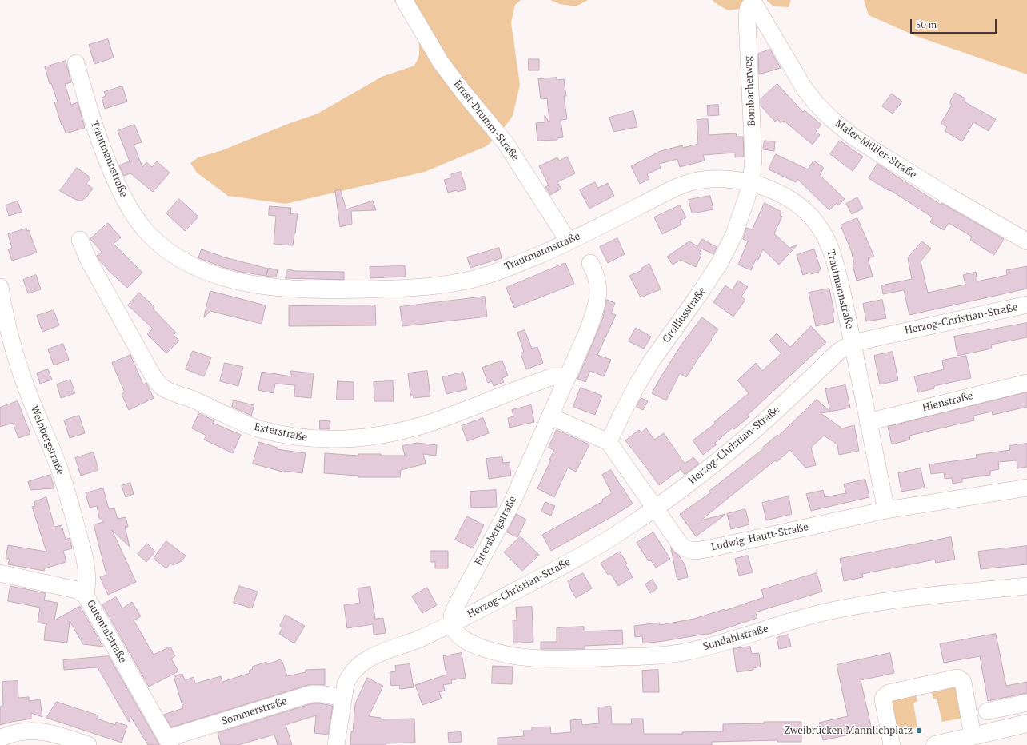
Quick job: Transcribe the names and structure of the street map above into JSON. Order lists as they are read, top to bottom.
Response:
{
  "streets": {
    "street": [
      "Bombacherweg",
      "Ernst-Drumm-Straße",
      "Maler-Müller-Straße",
      "Trautmannstraße",
      "Crolliusstraße",
      "Herzog-Christian-Straße",
      "Hienstraße",
      "Exterstraße",
      "Weinbergstraße",
      "Eitersbergstraße",
      "Ludwig-Hautt-Straße",
      "Gutentalstraße",
      "Sundahlstraße",
      "Sommerstraße"
    ]
  },
  "crossings": [
    ["Bombacherweg", "Maler-Müller-Straße"],
    ["Bombacherweg", "Trautmannstraße"],
    ["Bombacherweg", "Crolliusstraße"],
    ["Ernst-Drumm-Straße", "Trautmannstraße"],
    ["Trautmannstraße", "Crolliusstraße"],
    ["Trautmannstraße", "Herzog-Christian-Straße"],
    ["Trautmannstraße", "Hienstraße"],
    ["Trautmannstraße", "Ludwig-Hautt-Straße"],
    ["Crolliusstraße", "Ludwig-Hautt-Straße"],
    ["Herzog-Christian-Straße", "Eitersbergstraße"],
    ["Herzog-Christian-Straße", "Ludwig-Hautt-Straße"],
    ["Herzog-Christian-Straße", "Sundahlstraße"],
    ["Exterstraße", "Eitersbergstraße"],
    ["Weinbergstraße", "Gutentalstraße"],
    ["Eitersbergstraße", "Sundahlstraße"],
    ["Gutentalstraße", "Sommerstraße"]
  ],
  "places": ["Zweibrücken Mannlichplatz"],
  "scale_bar": "50 m"
}
